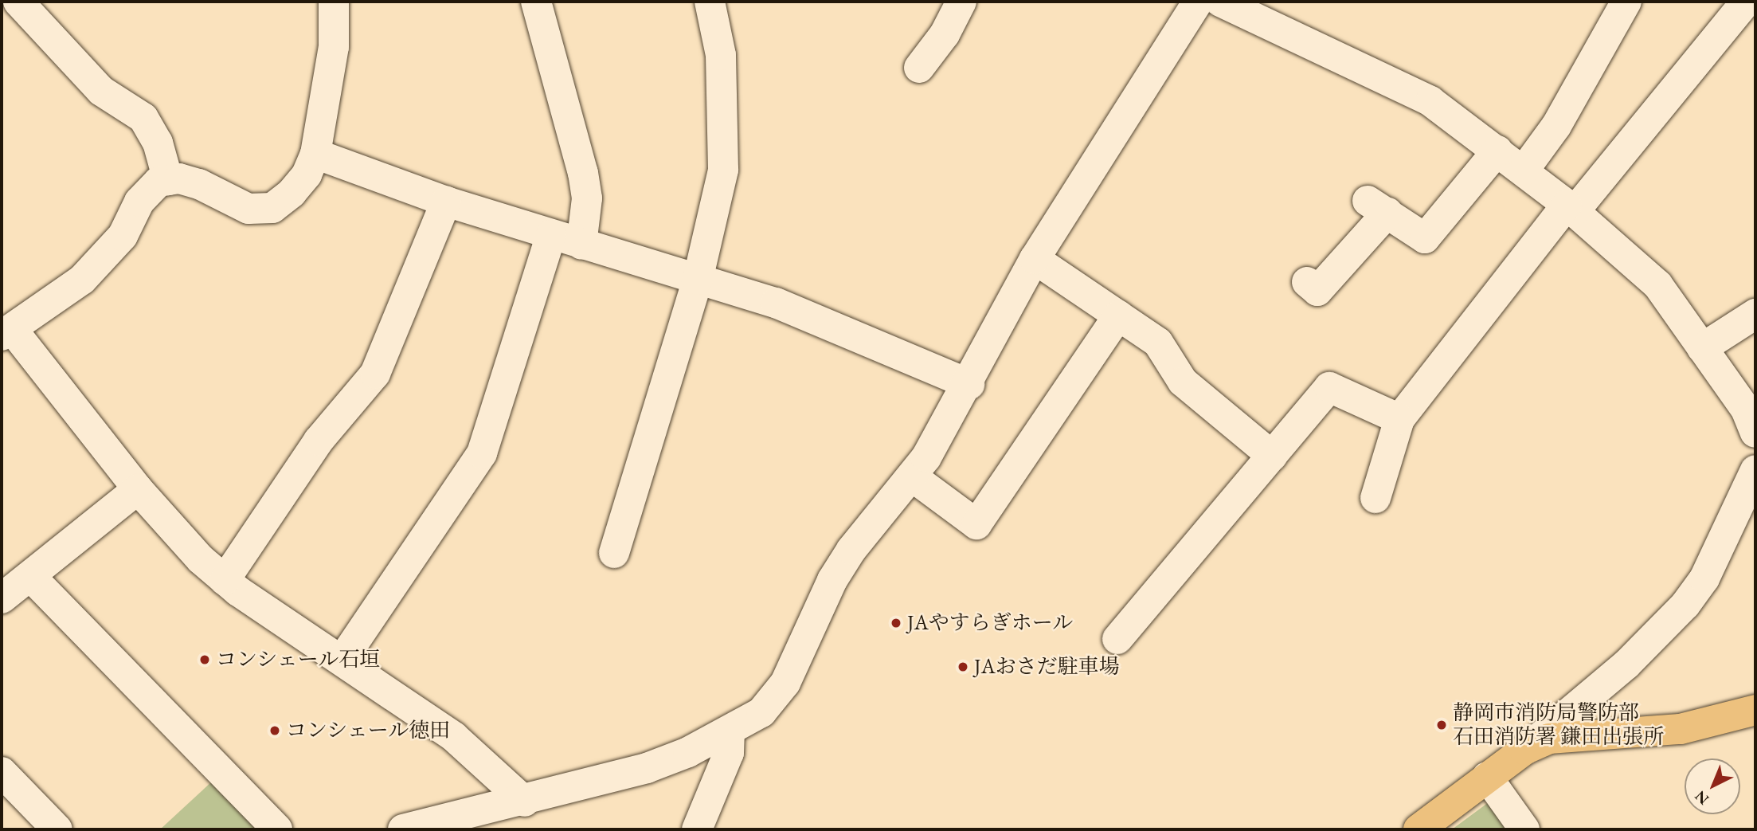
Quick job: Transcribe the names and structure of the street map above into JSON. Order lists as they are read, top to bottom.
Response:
{
  "places": [
    "JAやすらぎホール",
    "コンシェール石垣",
    "JAおさだ駐車場",
    "静岡市消防局警防部 石田消防署 鎌田出張所",
    "コンシェール徳田"
  ],
  "north": "bottom left"
}
